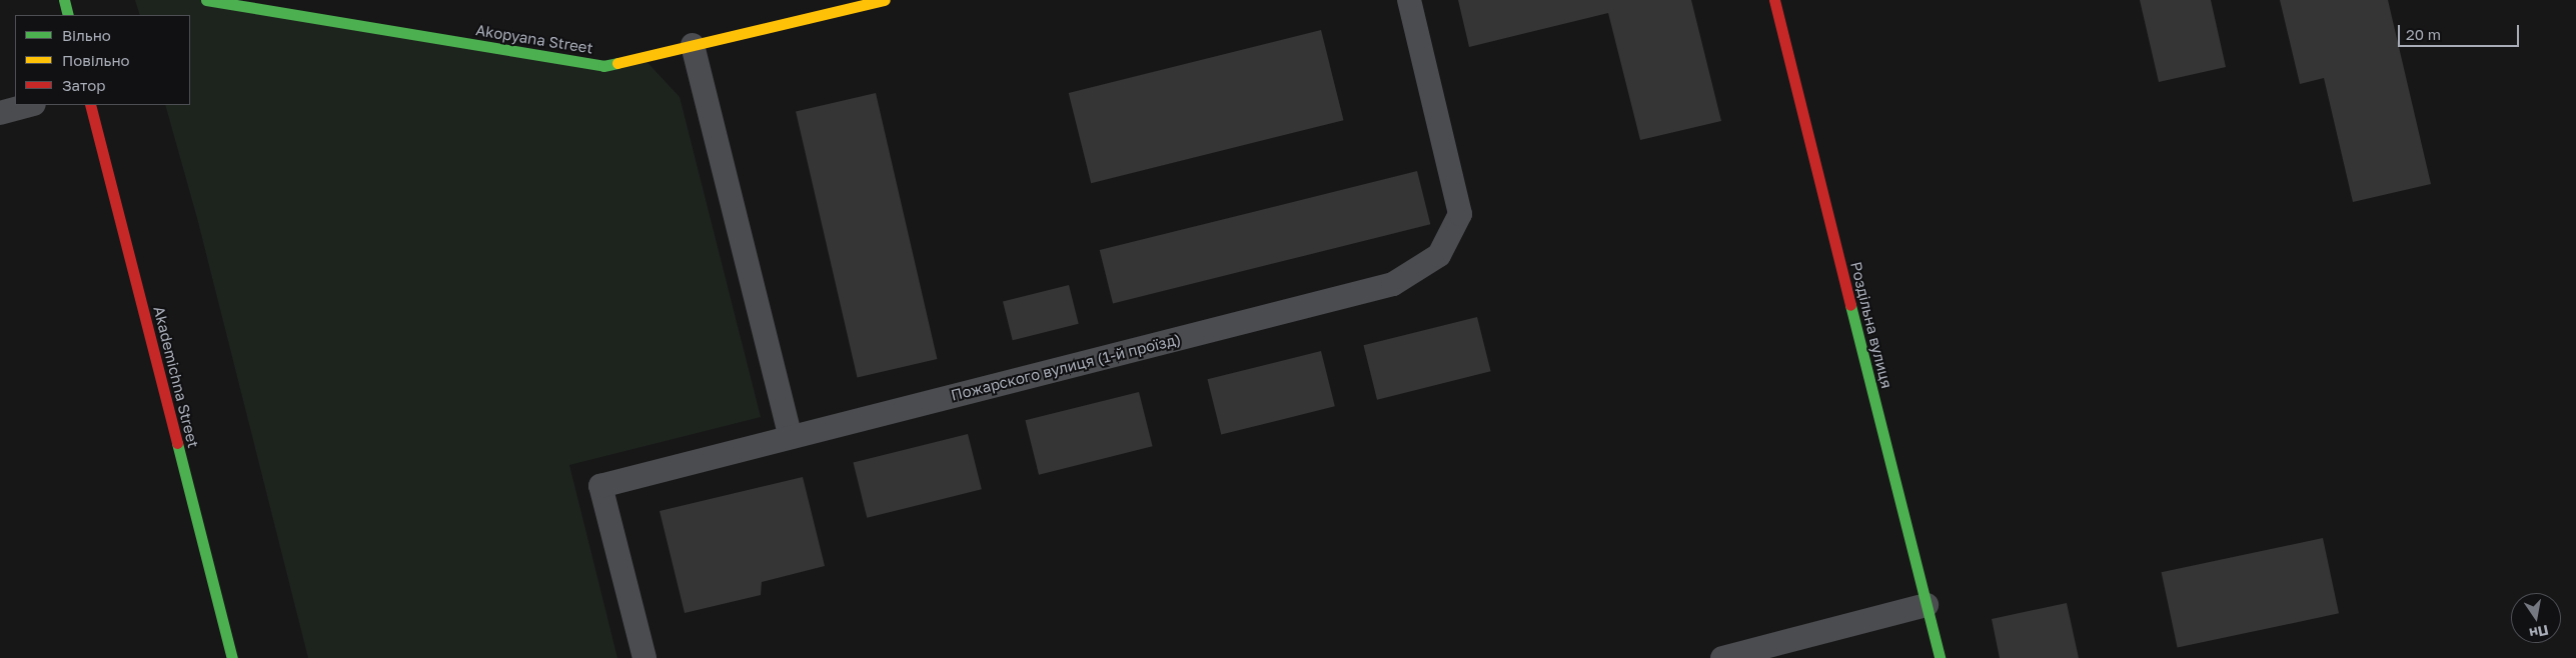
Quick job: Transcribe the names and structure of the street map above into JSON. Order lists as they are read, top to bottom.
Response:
{
  "streets": {
    "street": ["Akopyana Street", "Роздільна вулиця", "Akademichna Street"],
    "lane": ["Пожарского вулиця (1-й проїзд)"]
  },
  "legend": ["Вільно", "Повільно", "Затор"],
  "scale_bar": "20 m",
  "north": "bottom"
}
